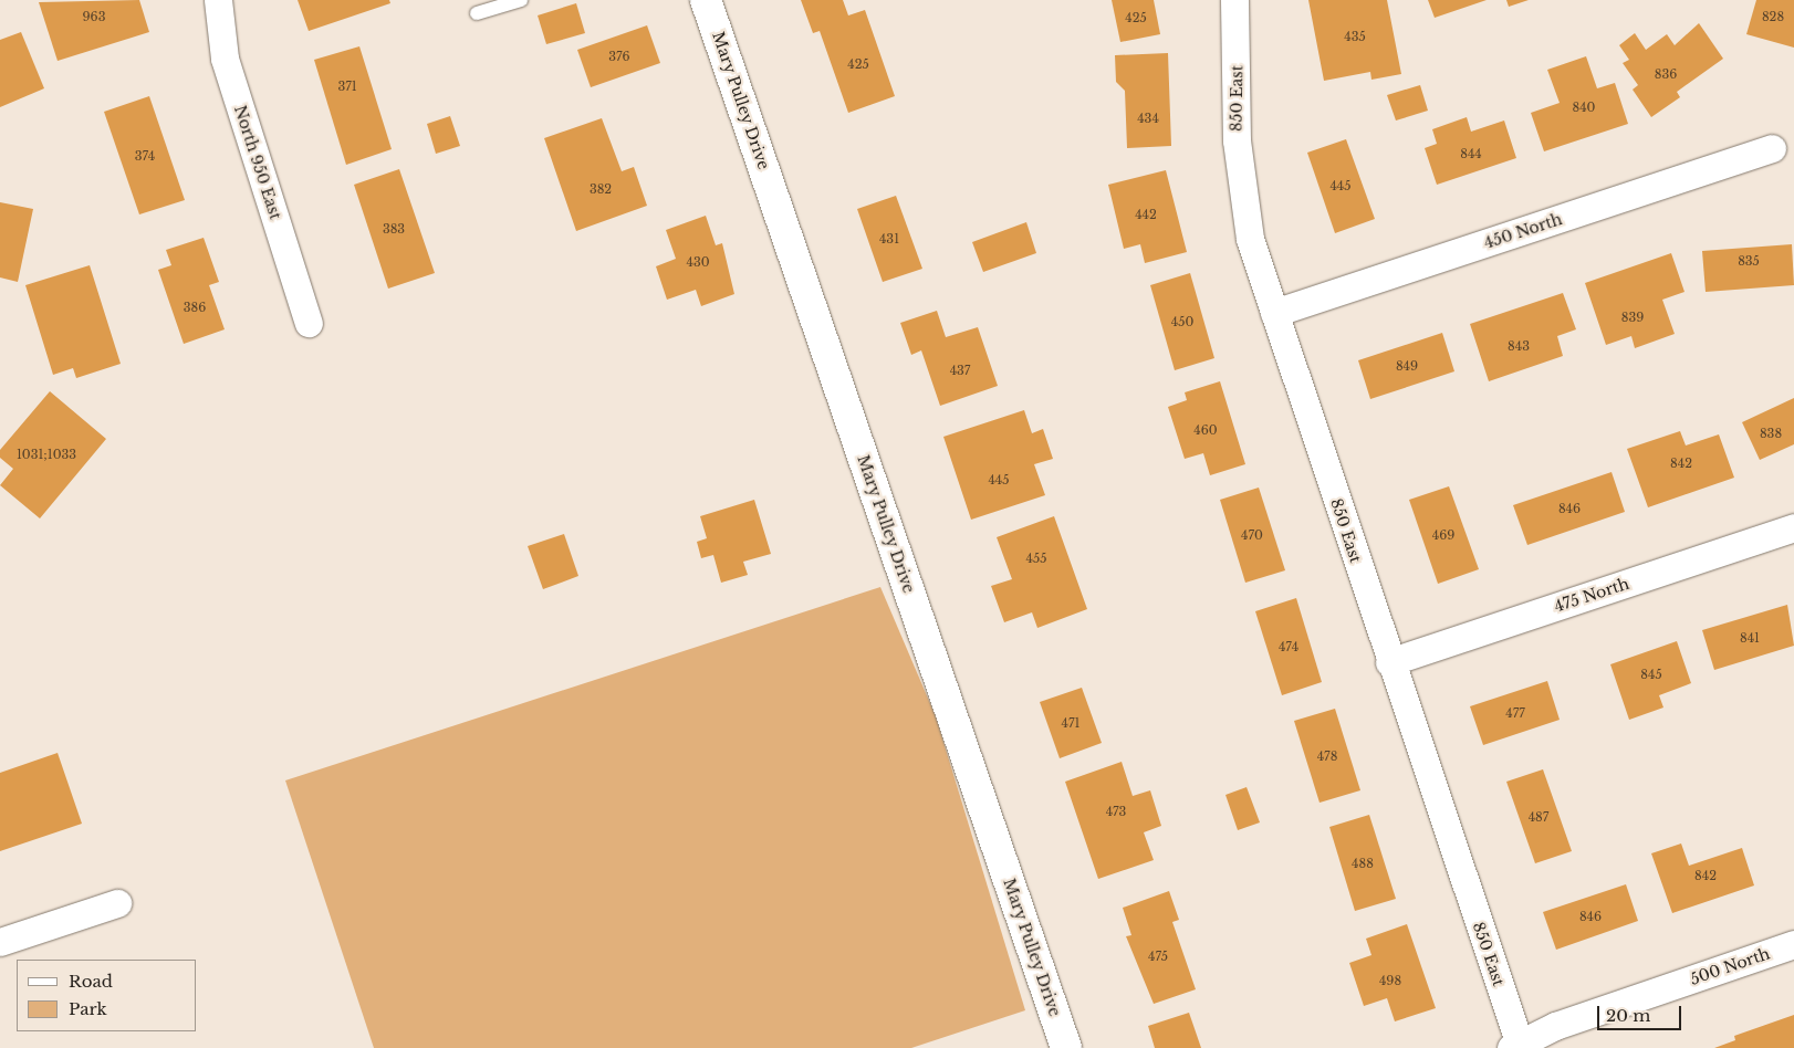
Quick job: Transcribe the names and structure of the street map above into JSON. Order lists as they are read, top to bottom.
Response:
{
  "streets": {
    "street": [
      "850 East",
      "Mary Pulley Drive",
      "North 950 East",
      "450 North",
      "475 North",
      "500 North"
    ]
  },
  "crossings": [
    ["850 East", "450 North"],
    ["850 East", "475 North"],
    ["850 East", "500 North"]
  ],
  "house_numbers": [
    "963",
    "828",
    "425",
    "435",
    "376",
    "425",
    "836",
    "371",
    "840",
    "434",
    "844",
    "374",
    "445",
    "382",
    "442",
    "383",
    "431",
    "835",
    "430",
    "386",
    "839",
    "450",
    "843",
    "849",
    "437",
    "460",
    "838",
    "1031;1033",
    "842",
    "445",
    "846",
    "470",
    "469",
    "455",
    "841",
    "474",
    "845",
    "477",
    "471",
    "478",
    "473",
    "487",
    "488",
    "842",
    "846",
    "475",
    "498"
  ],
  "legend": ["Road", "Park"],
  "scale_bar": "20 m"
}
